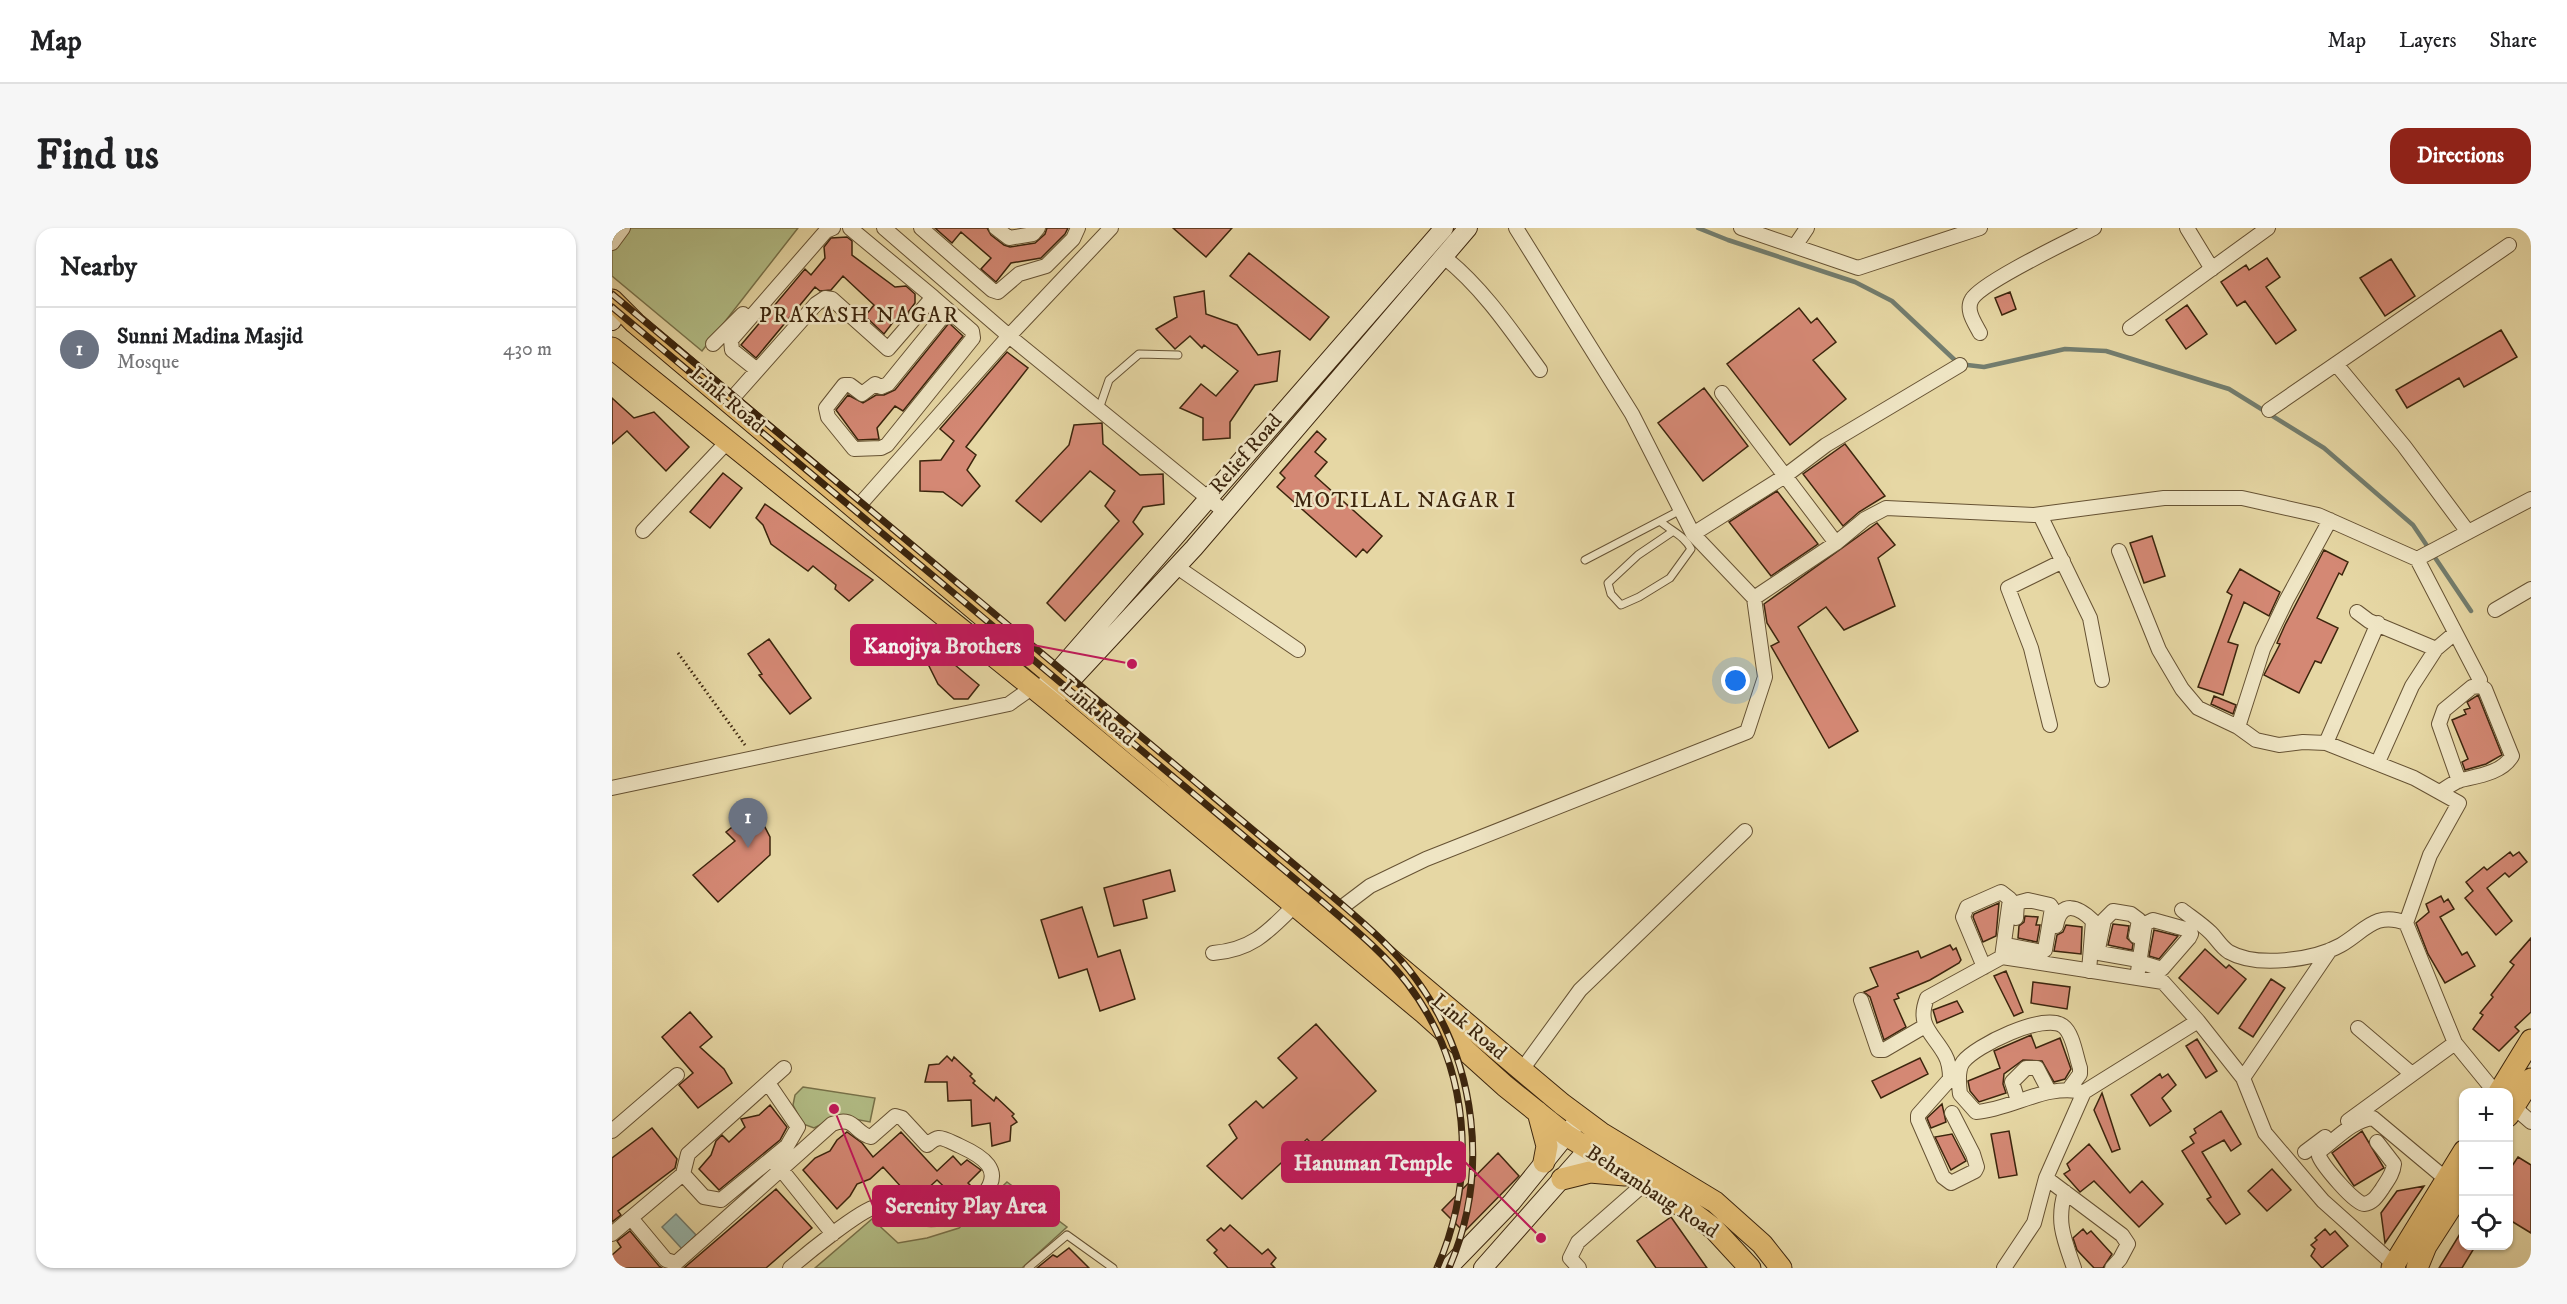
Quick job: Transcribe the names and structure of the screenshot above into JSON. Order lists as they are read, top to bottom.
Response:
{
  "streets": {
    "main road": ["Link Road", "Behrambaug Road"],
    "street": ["Relief Road"]
  },
  "crossings": [
    ["Link Road", "Relief Road"],
    ["Link Road", "Behrambaug Road"]
  ],
  "districts": ["PRAKASH NAGAR", "MOTILAL NAGAR I"],
  "places": ["Kanojiya Brothers", "Serenity Play Area", "Hanuman Temple"],
  "page": {
    "header": "Map",
    "nav": ["Map", "Layers", "Share"],
    "buttons": "Directions",
    "title": "Find us",
    "heading": "Nearby",
    "list": [
      {
        "mark": "1",
        "name": "Sunni Madina Masjid",
        "note": "Mosque",
        "value": "430 m"
      }
    ],
    "pins": "1",
    "map_buttons": ["+", "−"]
  }
}
